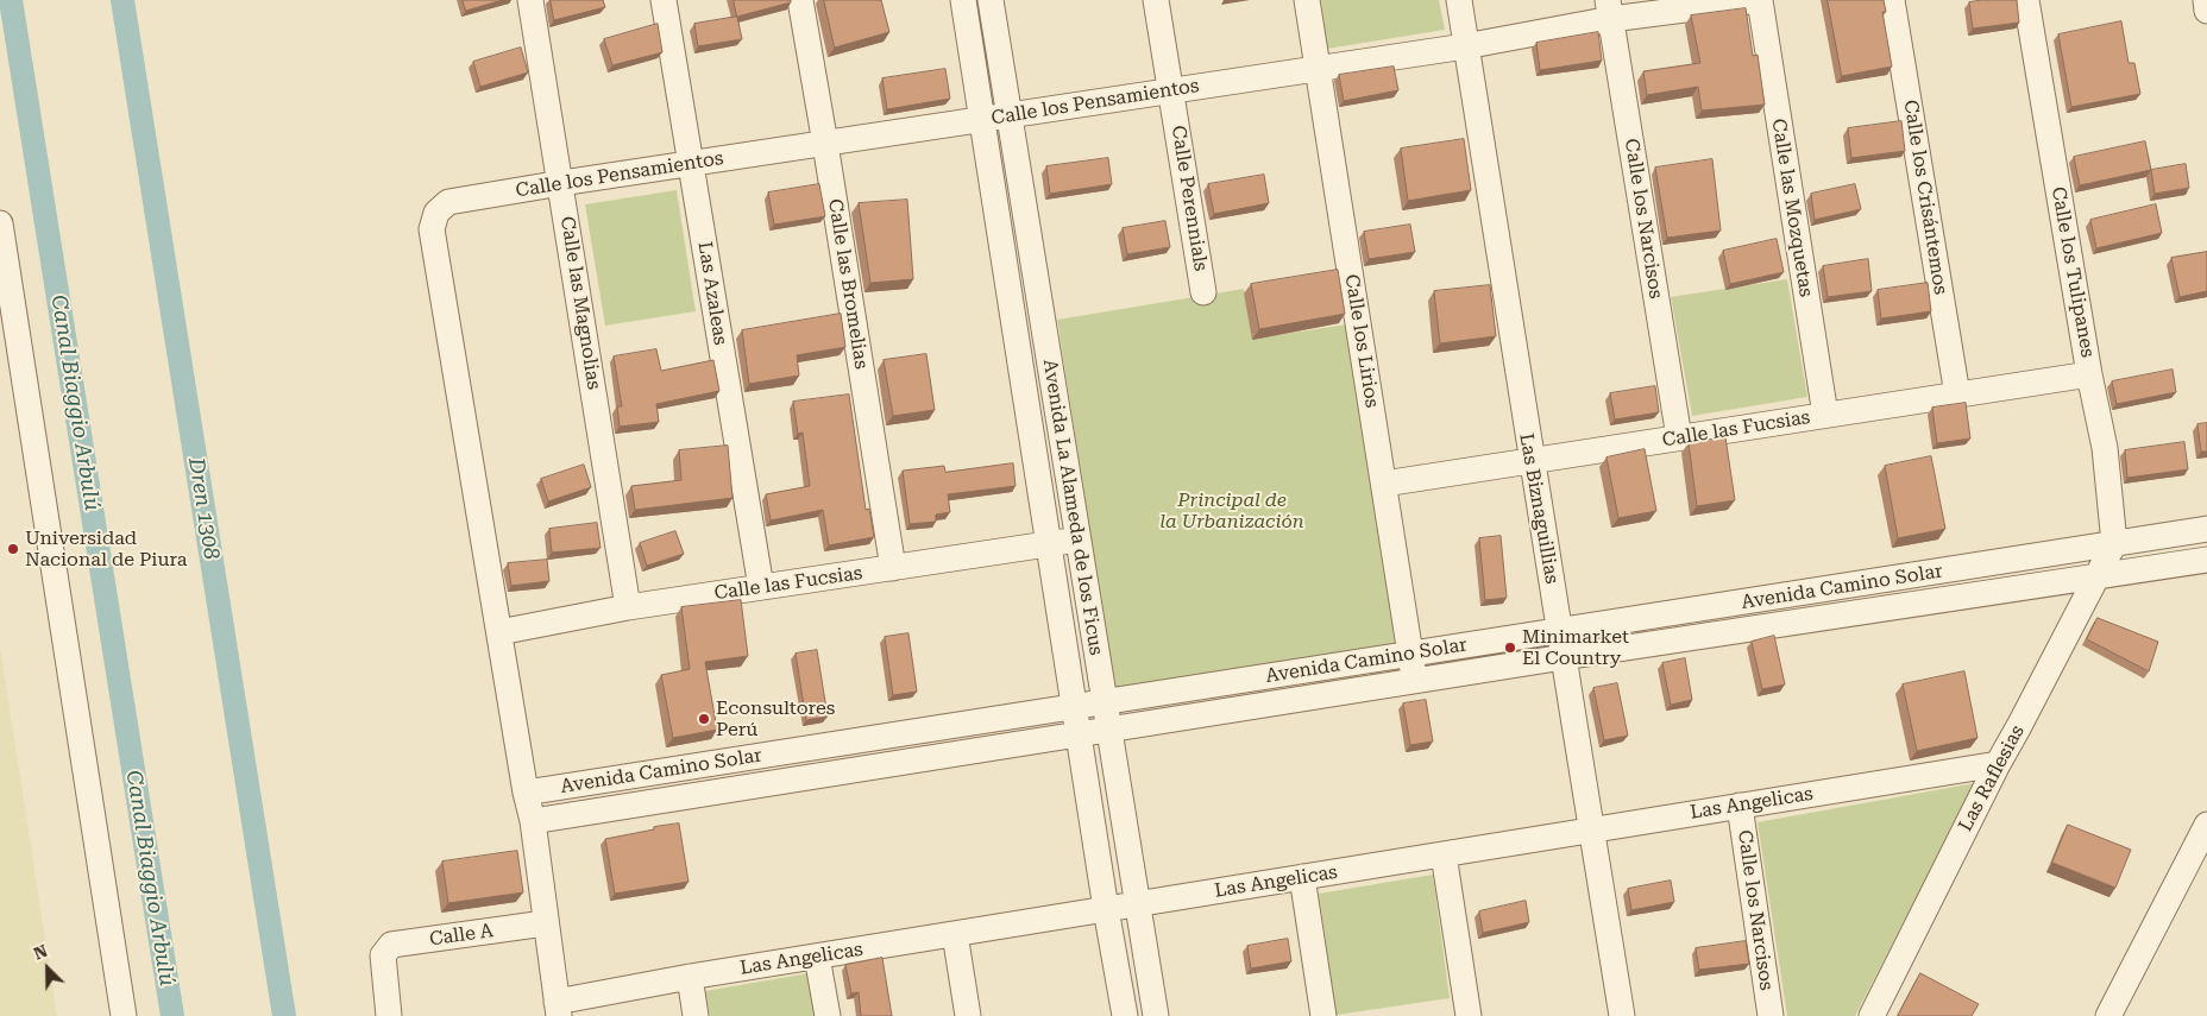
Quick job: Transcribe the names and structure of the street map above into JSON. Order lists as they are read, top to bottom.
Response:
{
  "streets": {
    "street": [
      "Calle los Pensamientos",
      "Calle los Crisántemos",
      "Calle Perennials",
      "Calle las Mozquetas",
      "Calle los Narcisos",
      "Calle los Tulipanes",
      "Calle las Bromelias",
      "Las Azaleas",
      "Calle las Magnolias",
      "Calle los Lirios",
      "Calle las Fucsias",
      "Avenida La Alameda de los Ficus",
      "Las Biznaguillias",
      "Avenida Camino Solar",
      "Las Raflesias",
      "Las Angelicas",
      "Calle A"
    ]
  },
  "crossings": [
    ["Calle los Pensamientos", "Calle Perennials"],
    ["Calle los Pensamientos", "Calle las Mozquetas"],
    ["Calle los Pensamientos", "Calle los Narcisos"],
    ["Calle los Pensamientos", "Calle las Bromelias"],
    ["Calle los Pensamientos", "Las Azaleas"],
    ["Calle los Pensamientos", "Calle las Magnolias"],
    ["Calle los Pensamientos", "Calle los Lirios"],
    ["Calle los Pensamientos", "Calle las Fucsias"],
    ["Calle los Pensamientos", "Avenida La Alameda de los Ficus"],
    ["Calle los Pensamientos", "Las Biznaguillias"],
    ["Calle los Crisántemos", "Calle las Fucsias"],
    ["Calle las Mozquetas", "Calle las Fucsias"],
    ["Calle los Narcisos", "Calle las Fucsias"],
    ["Calle los Narcisos", "Las Angelicas"],
    ["Calle los Tulipanes", "Calle las Fucsias"],
    ["Calle los Tulipanes", "Avenida Camino Solar"],
    ["Calle los Tulipanes", "Las Raflesias"],
    ["Calle las Bromelias", "Calle las Fucsias"],
    ["Las Azaleas", "Calle las Fucsias"],
    ["Calle las Magnolias", "Calle las Fucsias"],
    ["Calle los Lirios", "Calle las Fucsias"],
    ["Calle los Lirios", "Avenida Camino Solar"],
    ["Calle las Fucsias", "Avenida La Alameda de los Ficus"],
    ["Calle las Fucsias", "Las Biznaguillias"],
    ["Avenida La Alameda de los Ficus", "Avenida Camino Solar"],
    ["Avenida La Alameda de los Ficus", "Las Angelicas"],
    ["Las Biznaguillias", "Avenida Camino Solar"],
    ["Las Biznaguillias", "Las Angelicas"],
    ["Avenida Camino Solar", "Las Raflesias"],
    ["Las Raflesias", "Las Angelicas"]
  ],
  "water": ["Canal Biaggio Arbulú", "Dren 1308"],
  "parks": ["Principal de la Urbanización"],
  "places": ["Universidad Nacional de Piura", "Minimarket El Country", "Econsultores Perú"],
  "north": "top left"
}
